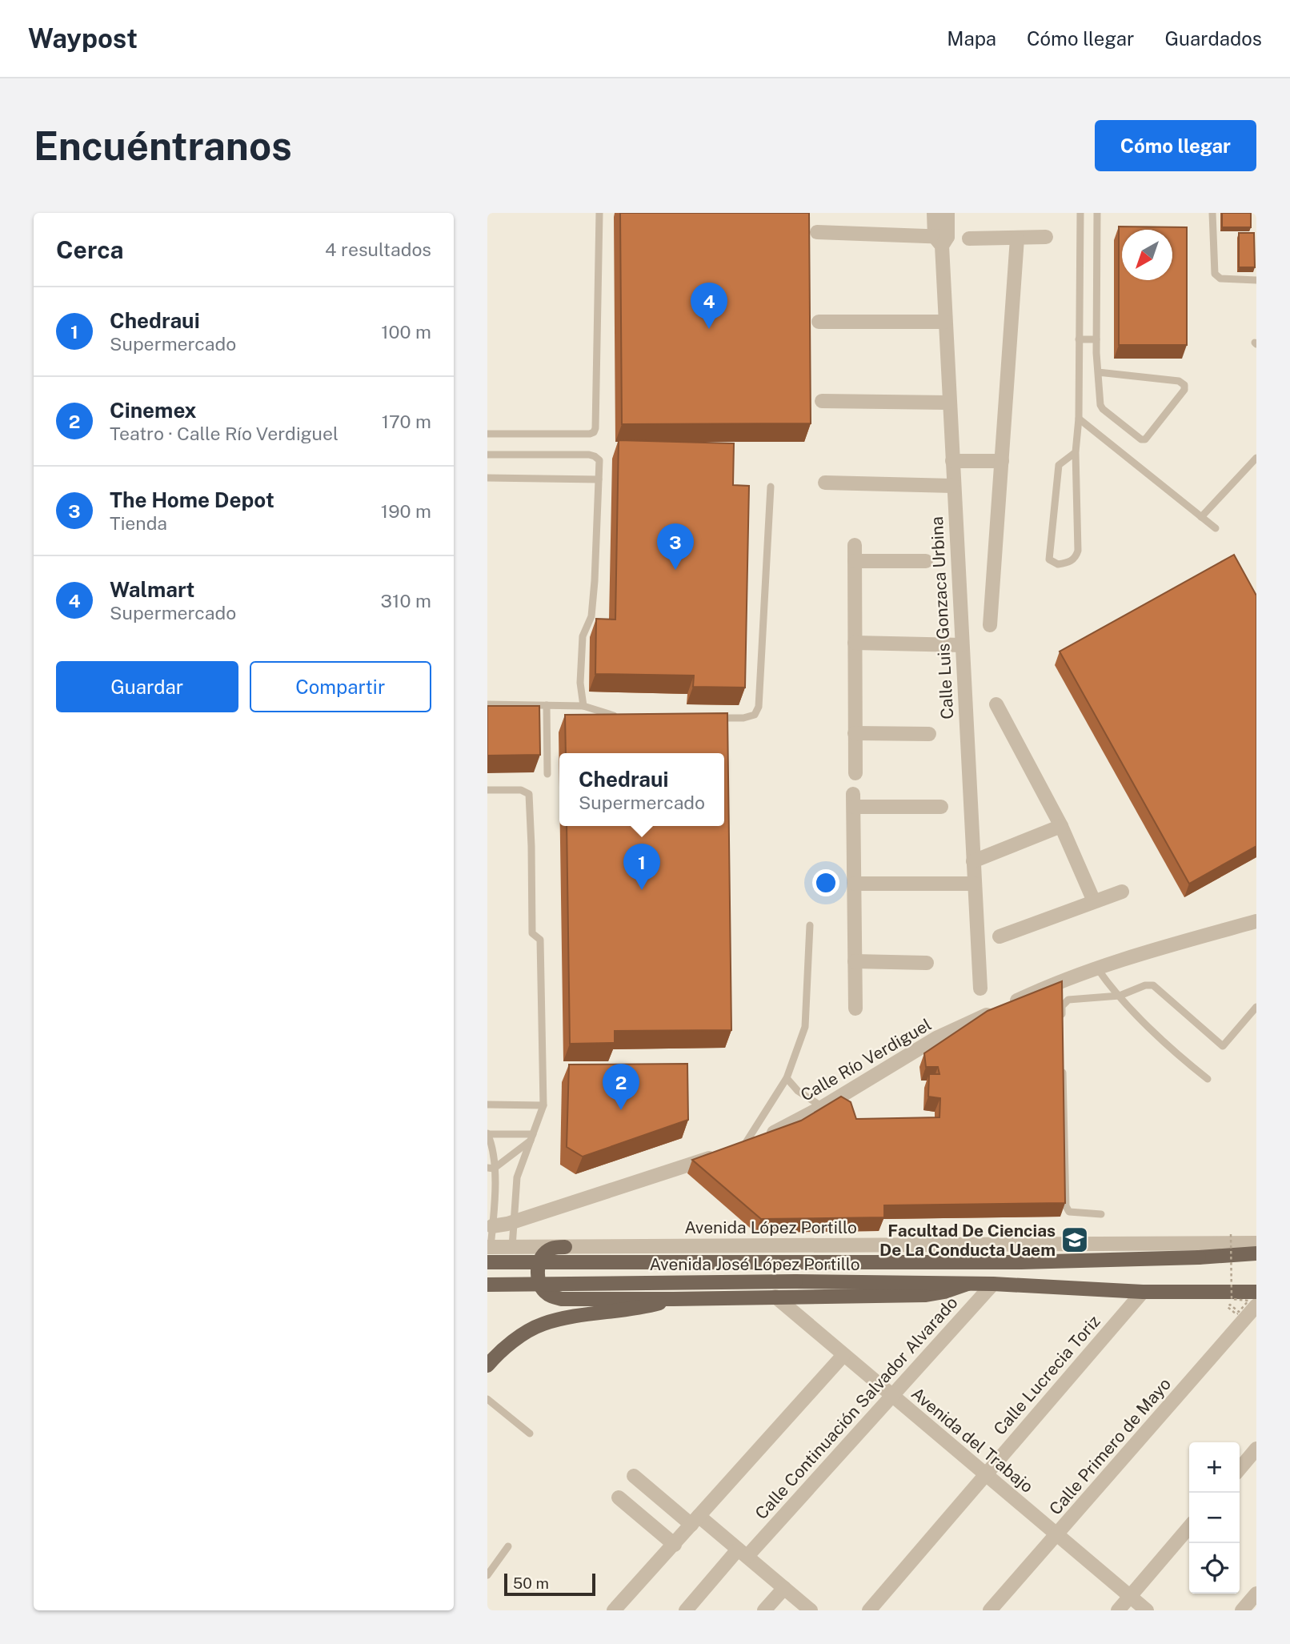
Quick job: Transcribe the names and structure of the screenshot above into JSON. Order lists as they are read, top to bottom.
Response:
{
  "streets": {
    "main road": ["Avenida José López Portillo"],
    "street": [
      "Calle Luis Gonzaca Urbina",
      "Calle Río Verdiguel",
      "Avenida López Portillo",
      "Calle Lucrecia Toriz",
      "Calle Continuación Salvador Alvarado",
      "Avenida del Trabajo",
      "Calle Primero de Mayo"
    ]
  },
  "crossings": [
    ["Avenida José López Portillo", "Calle Lucrecia Toriz"],
    ["Avenida José López Portillo", "Calle Continuación Salvador Alvarado"],
    ["Calle Lucrecia Toriz", "Avenida del Trabajo"],
    ["Calle Continuación Salvador Alvarado", "Avenida del Trabajo"],
    ["Avenida del Trabajo", "Calle Primero de Mayo"]
  ],
  "places": {
    "school or university": ["Facultad De Ciencias De La Conducta Uaem"]
  },
  "scale_bar": "50 m",
  "north": "bottom left",
  "page": {
    "header": "Waypost",
    "nav": ["Mapa", "Cómo llegar", "Guardados"],
    "buttons": [
      "Cómo llegar",
      ["Guardar", "Compartir"]
    ],
    "title": "Encuéntranos",
    "heading": ["Cerca", "4 resultados"],
    "pins": [
      "4",
      "3",
      "1",
      "2"
    ],
    "list": [
      {
        "mark": "1",
        "name": "Chedraui",
        "note": "Supermercado",
        "value": "100 m"
      },
      {
        "mark": "2",
        "name": "Cinemex",
        "note": "Teatro · Calle Río Verdiguel",
        "value": "170 m"
      },
      {
        "mark": "3",
        "name": "The Home Depot",
        "note": "Tienda",
        "value": "190 m"
      },
      {
        "mark": "4",
        "name": "Walmart",
        "note": "Supermercado",
        "value": "310 m"
      }
    ],
    "popup": ["Chedraui", "Supermercado"],
    "map_buttons": ["+", "−"],
    "scale": "50 m"
  }
}
